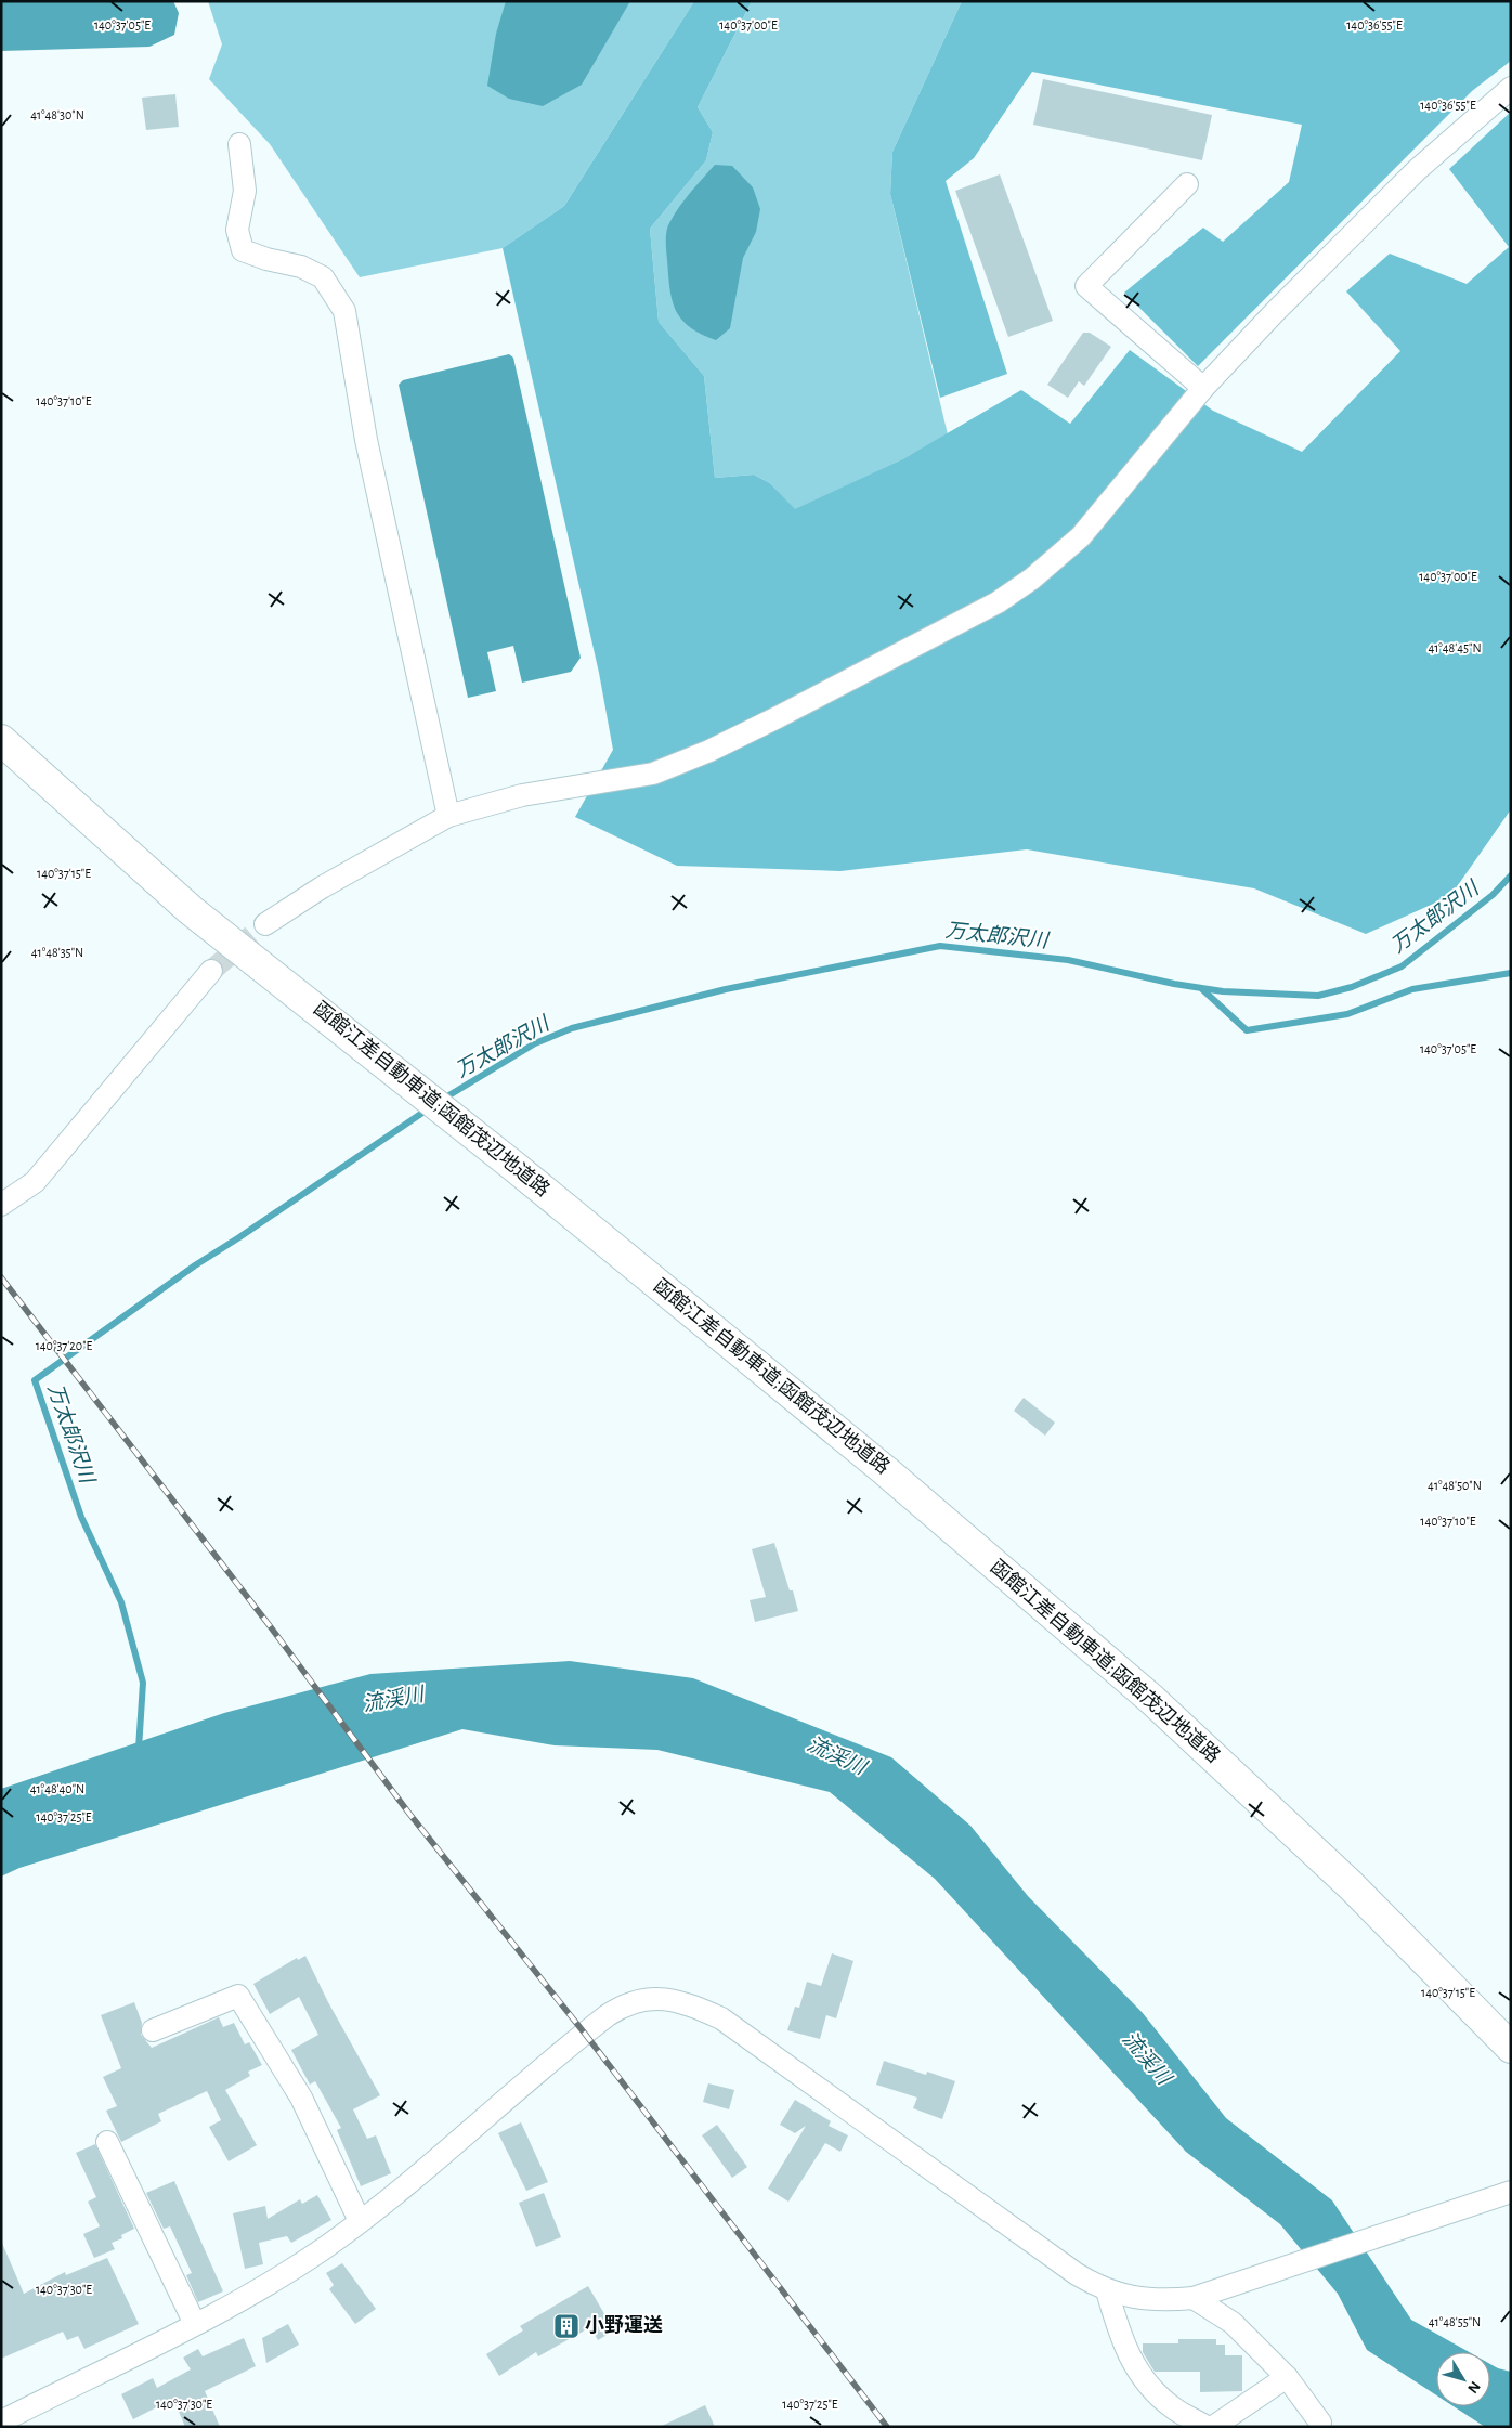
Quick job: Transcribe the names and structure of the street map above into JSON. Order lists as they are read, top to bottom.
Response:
{
  "streets": {
    "highway": ["函館江差自動車道;函館茂辺地道路"]
  },
  "water": ["万太郎沢川", "流渓川"],
  "places": {
    "building": ["小野運送"]
  },
  "north": "bottom right",
  "coordinates": [
    "140°37'05\"E",
    "140°37'00\"E",
    "140°36'55\"E",
    "41°48'30\"N",
    "140°37'10\"E",
    "41°48'45\"N",
    "140°37'15\"E",
    "41°48'35\"N",
    "140°37'20\"E",
    "41°48'50\"N",
    "41°48'40\"N",
    "140°37'25\"E",
    "140°37'30\"E",
    "41°48'55\"N"
  ]
}
